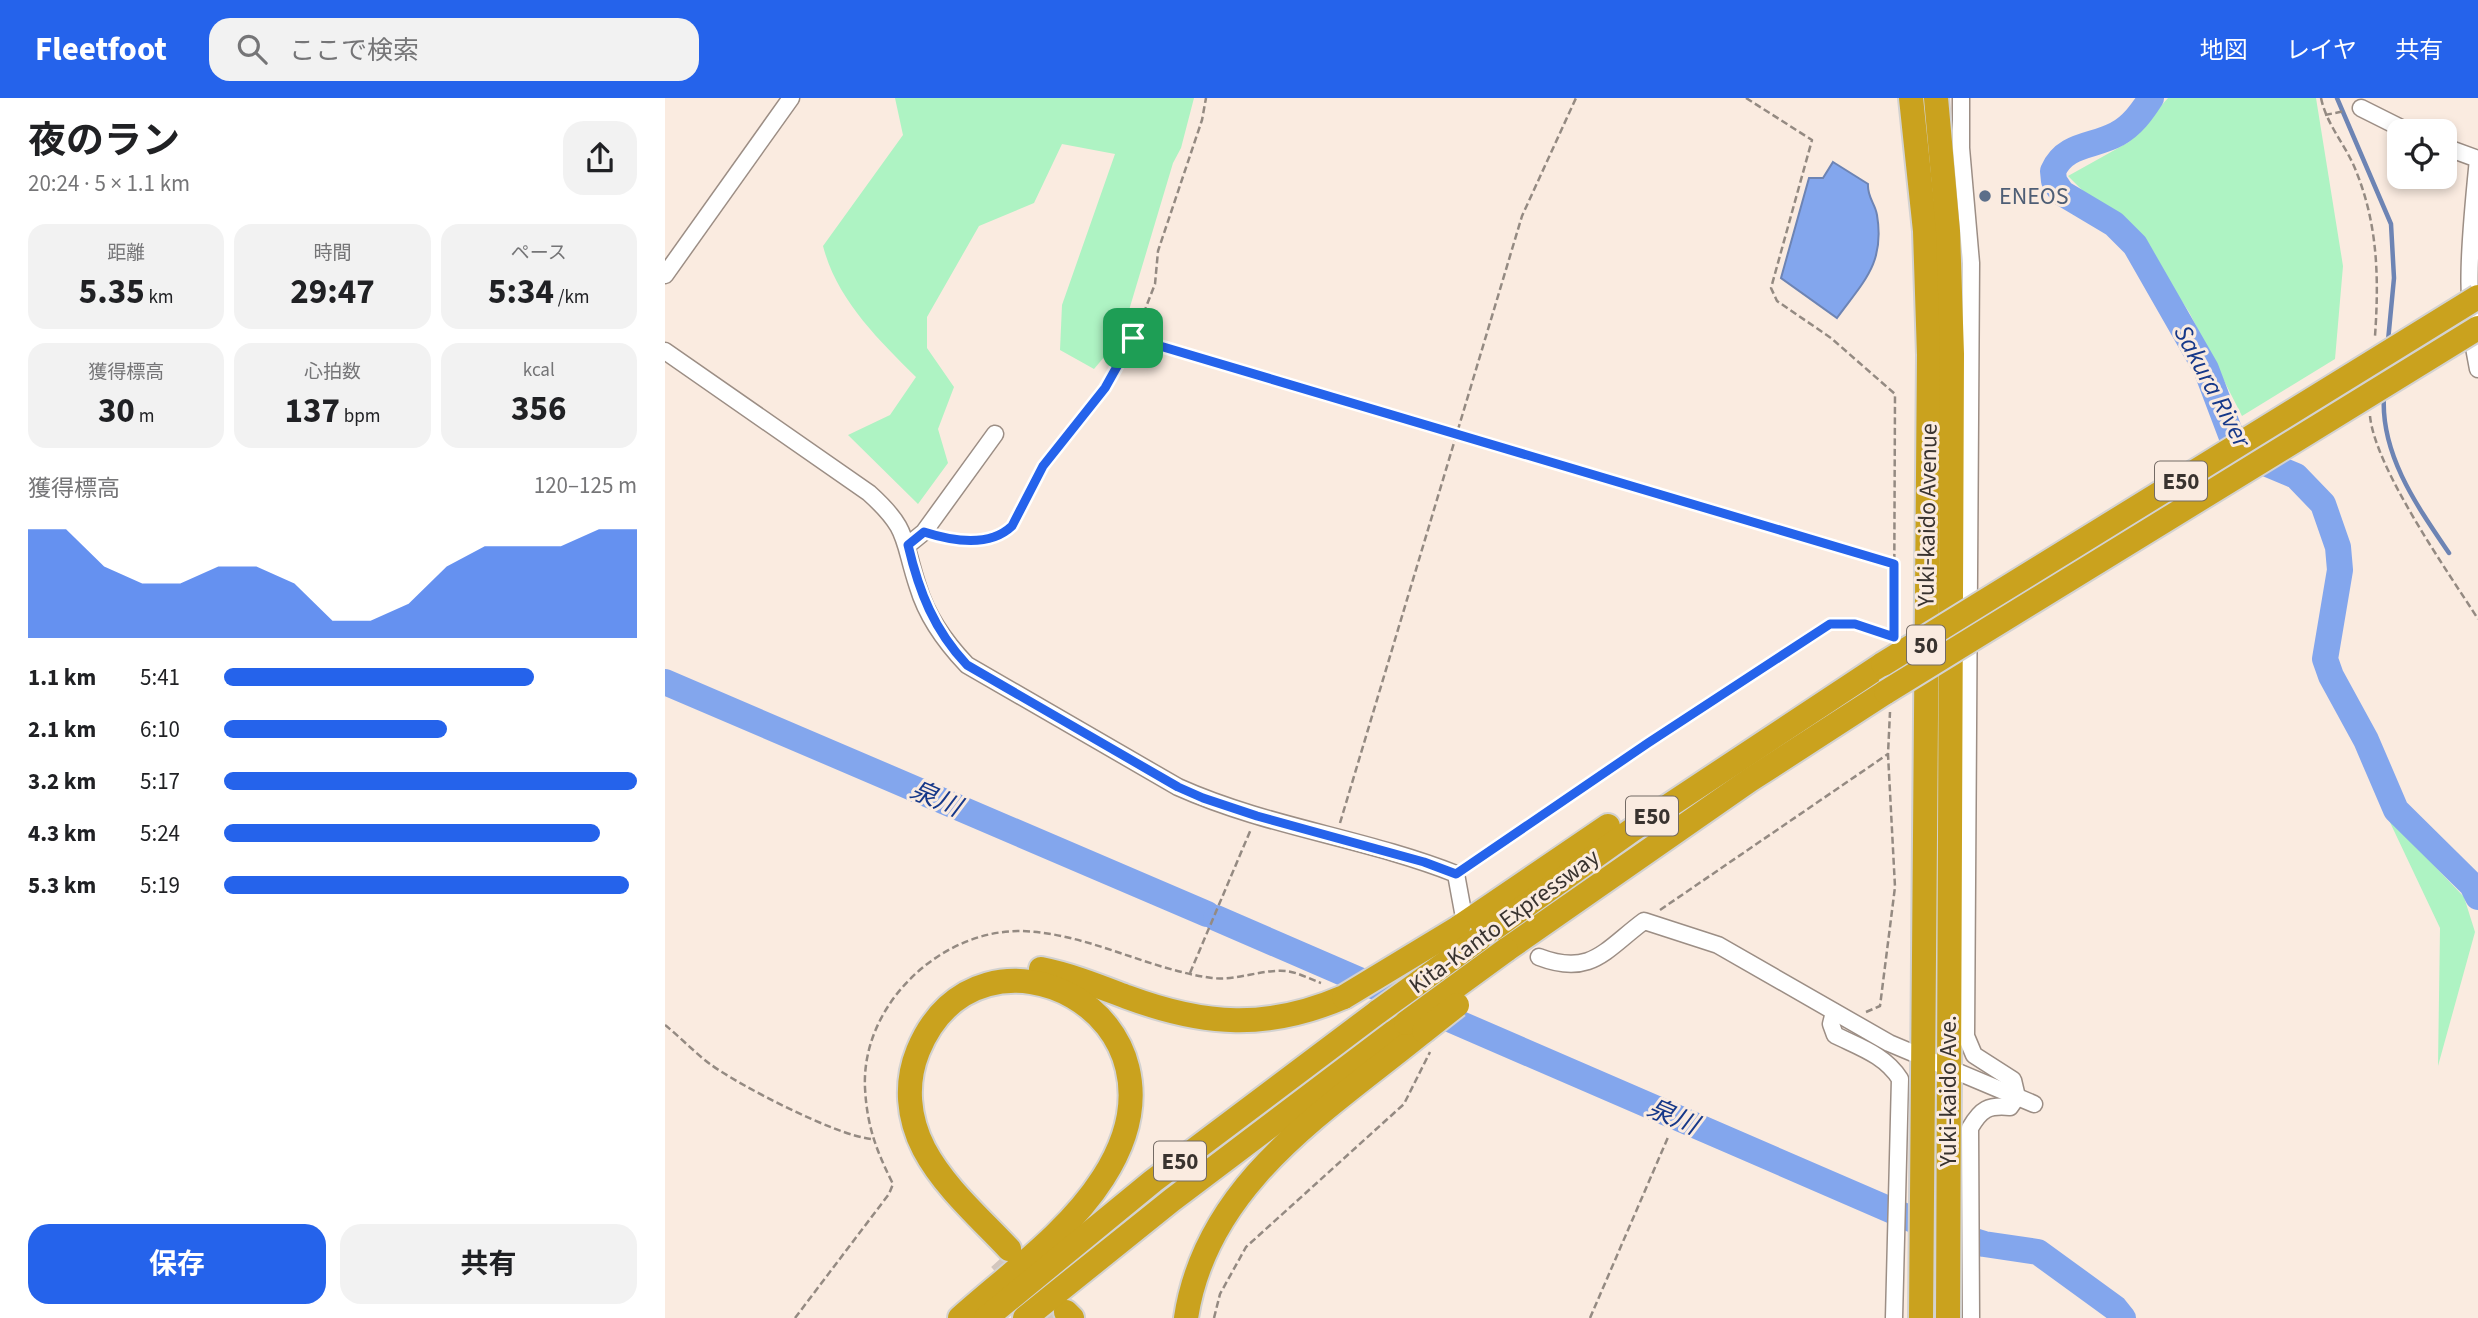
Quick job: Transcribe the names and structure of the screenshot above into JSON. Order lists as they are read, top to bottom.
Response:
{
  "streets": {
    "highway": [
      "E50",
      "Yuki-kaido Avenue",
      "50",
      "Kita-Kanto Expressway",
      "Yuki-kaido Ave."
    ]
  },
  "crossings": [
    ["Yuki-kaido Avenue", "Yuki-kaido Ave."]
  ],
  "water": ["Sakura River", "泉川"],
  "places": ["ENEOS"],
  "page": {
    "header": "Fleetfoot",
    "search": "ここで検索",
    "nav": ["地図", "レイヤ", "共有"],
    "heading": ["夜のラン", "20:24 · 5 × 1.1 km"],
    "stats": [
      ["距離", "5.35 km"],
      ["時間", "29:47"],
      ["ペース", "5:34 /km"],
      ["獲得標高", "30 m"],
      ["心拍数", "137 bpm"],
      ["kcal", "356"]
    ],
    "chart": ["獲得標高", "120–125 m"],
    "list": [
      {
        "name": "1.1 km",
        "note": "5:41"
      },
      {
        "name": "2.1 km",
        "note": "6:10"
      },
      {
        "name": "3.2 km",
        "note": "5:17"
      },
      {
        "name": "4.3 km",
        "note": "5:24"
      },
      {
        "name": "5.3 km",
        "note": "5:19"
      }
    ],
    "buttons": ["保存", "共有"]
  }
}
